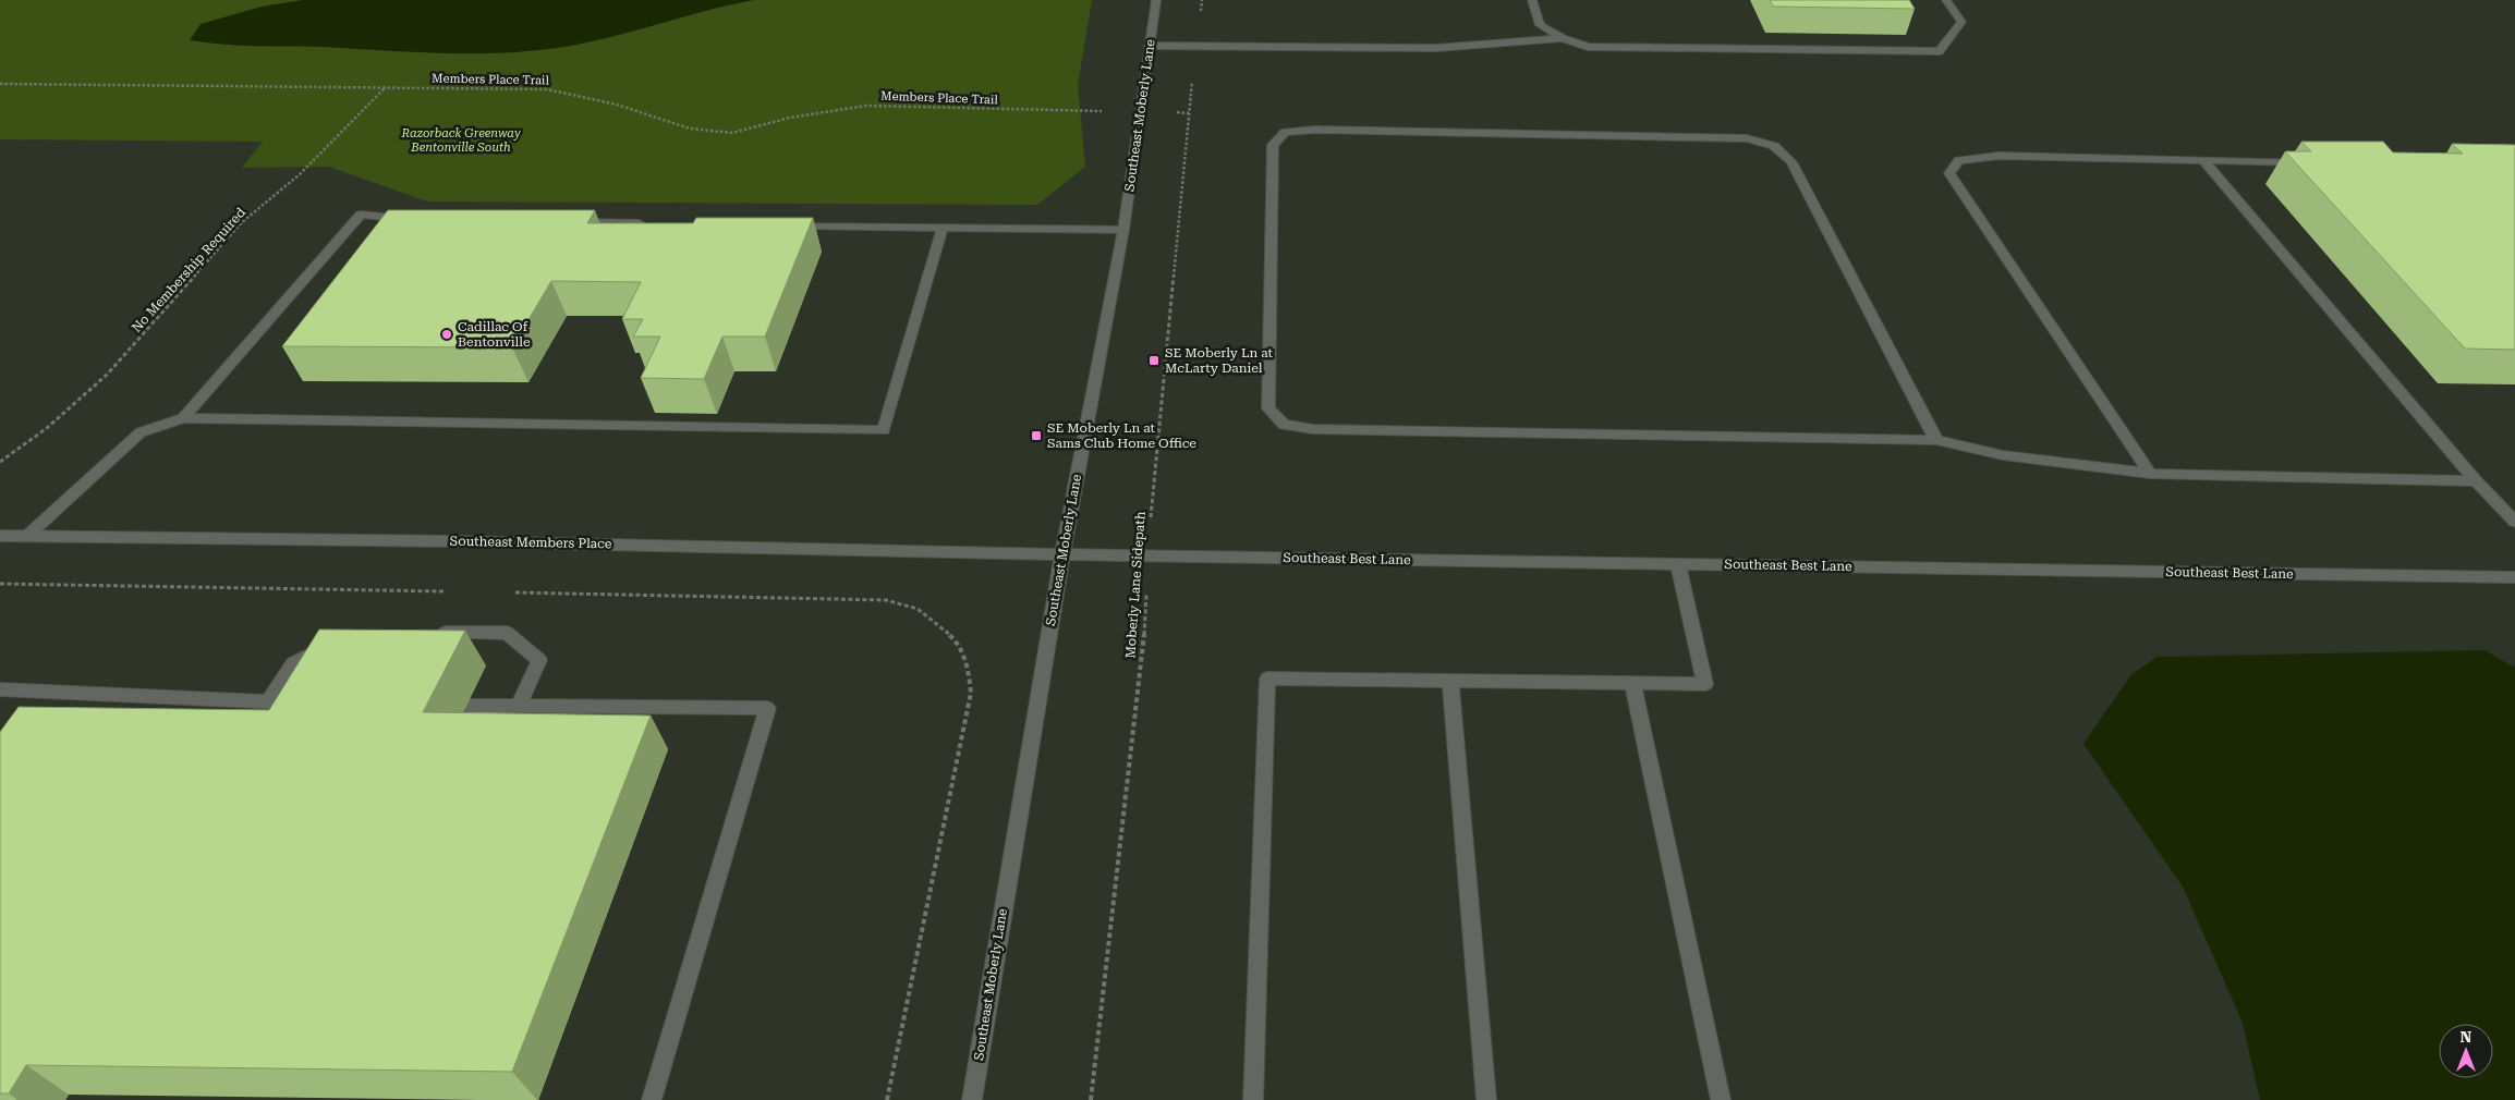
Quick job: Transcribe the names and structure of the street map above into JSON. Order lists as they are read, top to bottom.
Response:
{
  "streets": {
    "street": ["Southeast Moberly Lane", "Southeast Members Place", "Southeast Best Lane"],
    "path": ["Members Place Trail", "No Membership Required", "Moberly Lane Sidepath"]
  },
  "crossings": [
    ["Members Place Trail", "No Membership Required"],
    ["Southeast Moberly Lane", "Southeast Members Place"],
    ["Southeast Moberly Lane", "Southeast Best Lane"],
    ["Southeast Members Place", "Southeast Best Lane"],
    ["Southeast Best Lane", "Moberly Lane Sidepath"]
  ],
  "parks": ["Razorback Greenway Bentonville South"],
  "places": {
    "other": ["Cadillac Of Bentonville"],
    "transit": ["SE Moberly Ln at McLarty Daniel", "SE Moberly Ln at Sams Club Home Office"]
  },
  "north": "top"
}
